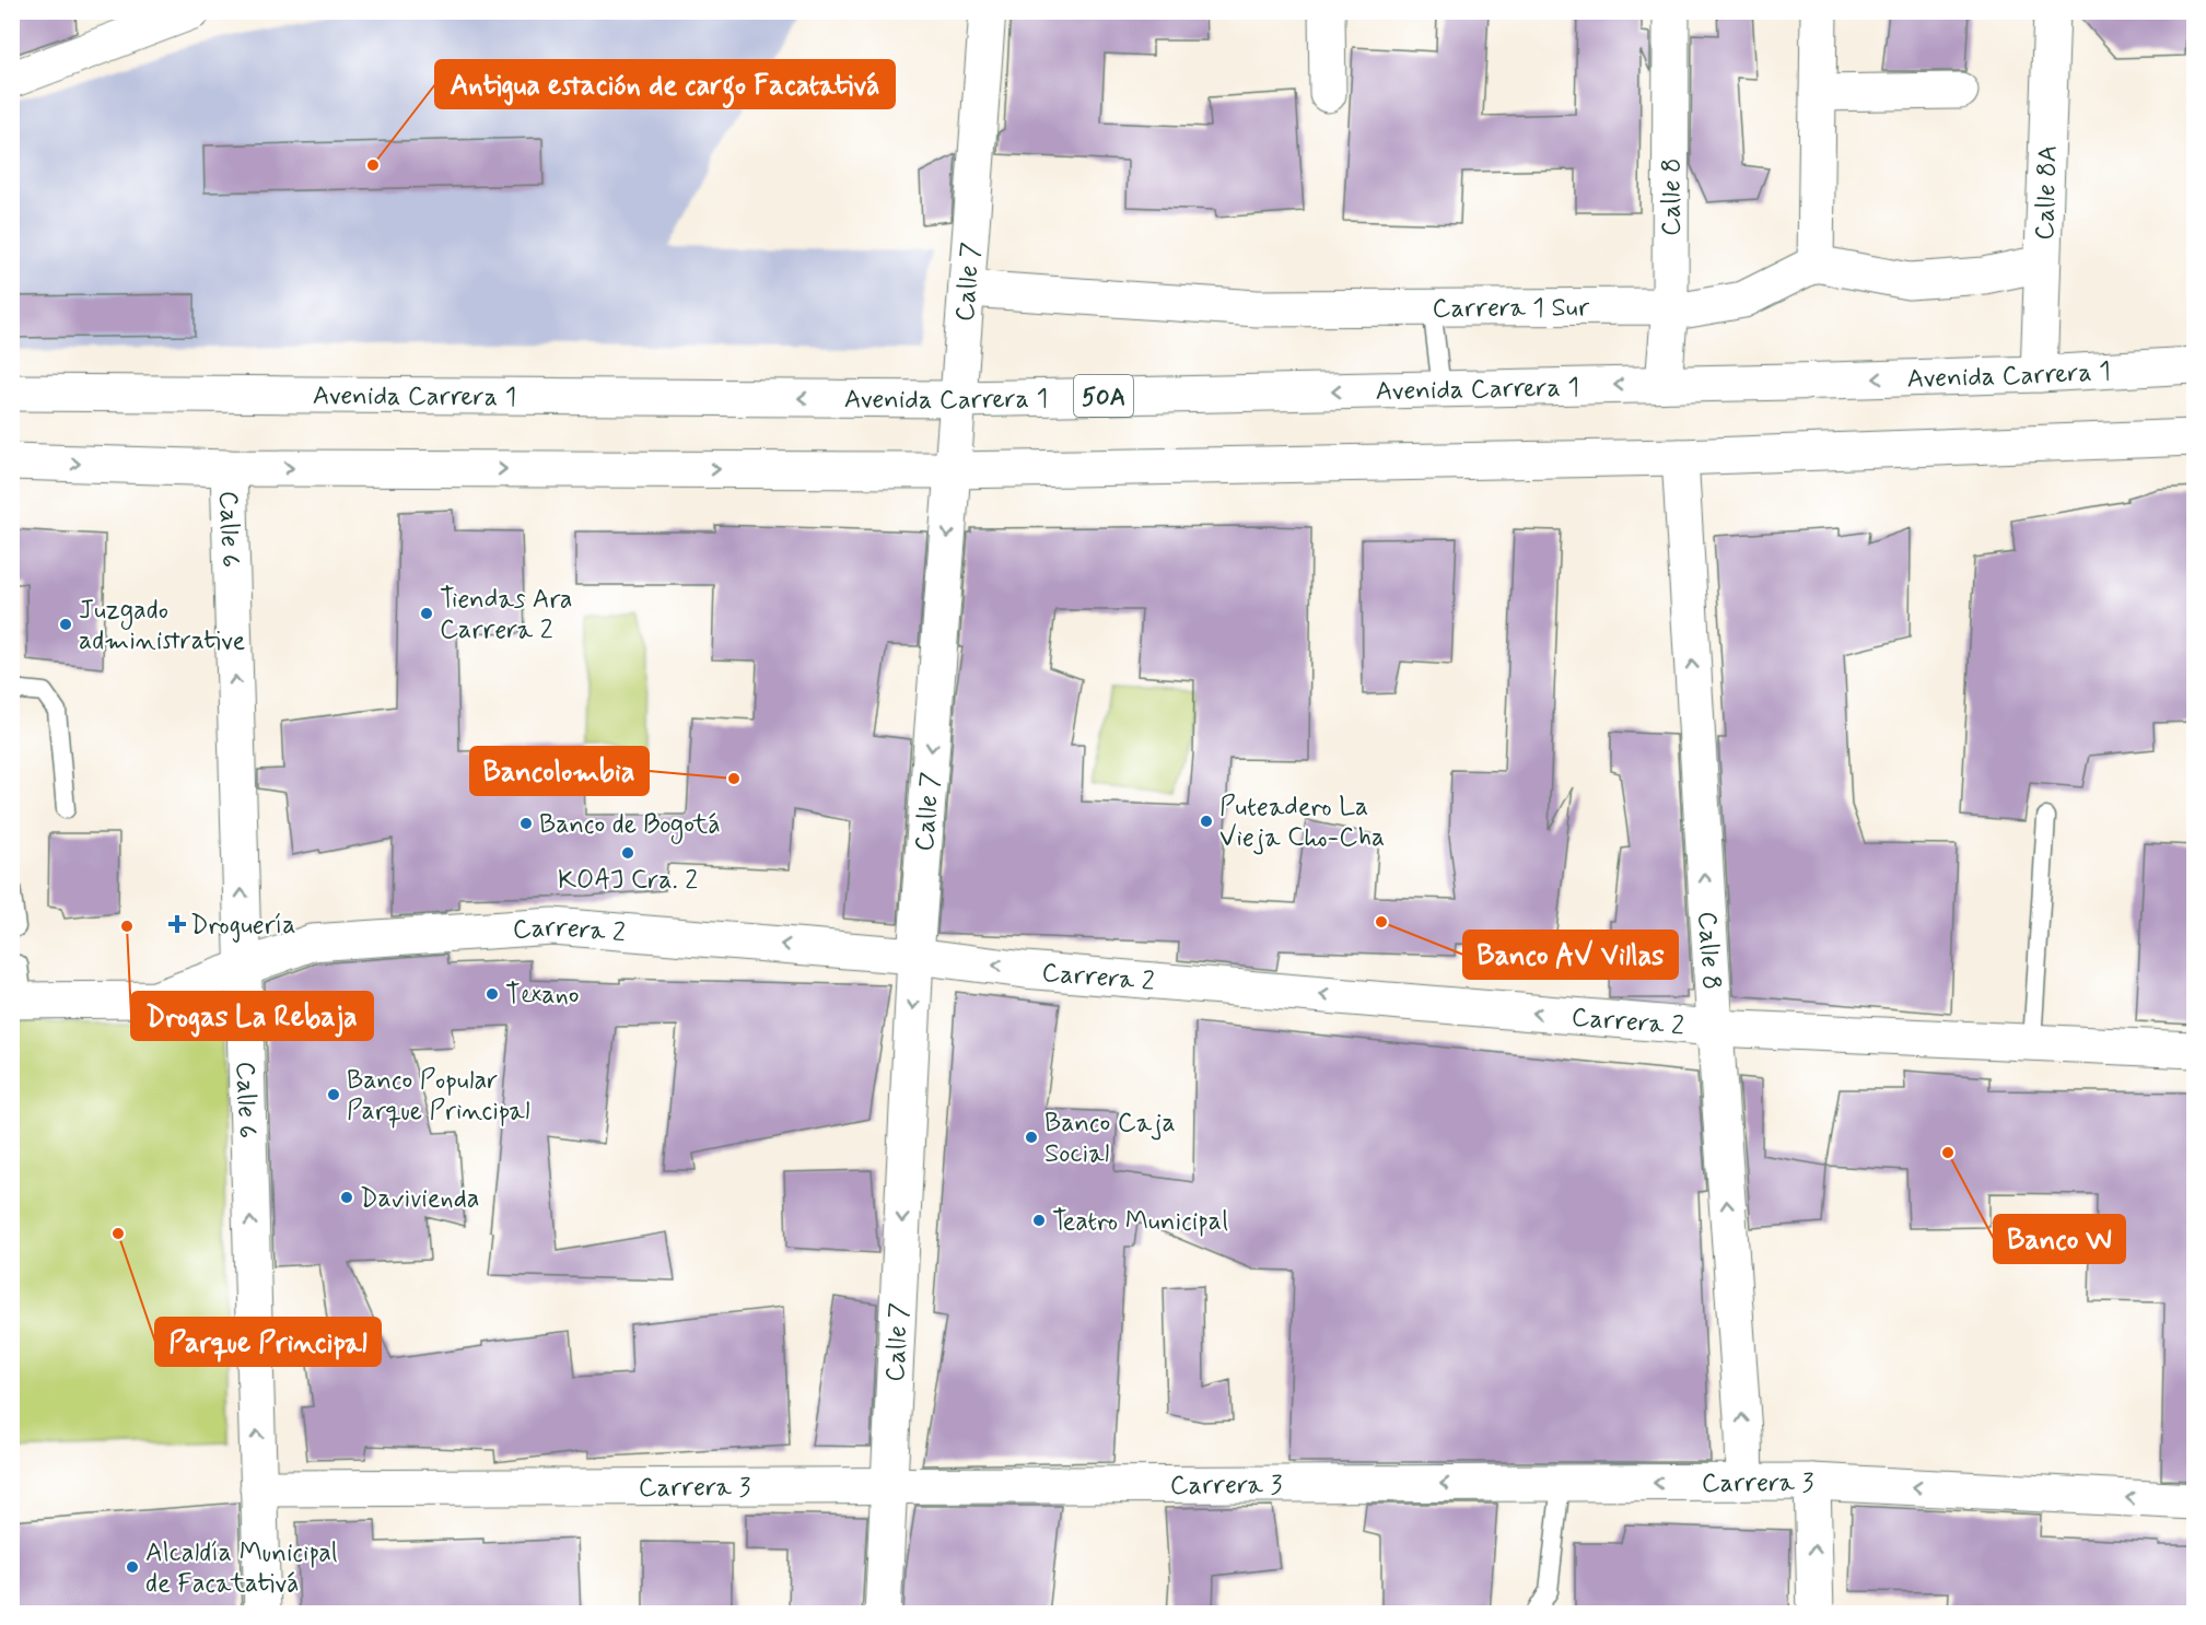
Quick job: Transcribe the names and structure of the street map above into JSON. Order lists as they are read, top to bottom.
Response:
{
  "streets": {
    "street": [
      "Calle 8A",
      "Calle 8",
      "Calle 7",
      "Carrera 1 Sur",
      "Avenida Carrera 1",
      "50A",
      "Calle 6",
      "Carrera 2",
      "Carrera 3"
    ]
  },
  "crossings": [
    ["Calle 8A", "Avenida Carrera 1"],
    ["Calle 8", "Carrera 1 Sur"],
    ["Calle 8", "Avenida Carrera 1"],
    ["Calle 8", "Carrera 2"],
    ["Calle 8", "Carrera 3"],
    ["Calle 7", "Carrera 1 Sur"],
    ["Calle 7", "Avenida Carrera 1"],
    ["Calle 7", "Carrera 2"],
    ["Calle 7", "Carrera 3"],
    ["Calle 6", "Carrera 2"],
    ["Calle 6", "Carrera 3"]
  ],
  "one_way": [
    "Calle 8",
    "Calle 7",
    "Calle 6",
    "Carrera 2",
    "Carrera 3"
  ],
  "places": {
    "other": [
      "Antigua estación de cargo Facatativá",
      "Tiendas Ara Carrera 2",
      "Juzgado administrative",
      "Bancolombia",
      "Puteadero La Vieja Cho-Cha",
      "Banco de Bogotá",
      "KOAJ Cra. 2",
      "Banco AV Villas",
      "Drogas La Rebaja",
      "Texano",
      "Banco Popular Parque Principal",
      "Banco Caja Social",
      "Banco W",
      "Davivienda",
      "Teatro Municipal",
      "Parque Principal",
      "Alcaldía Municipal de Facatativá"
    ],
    "health": ["Droguería"]
  }
}
